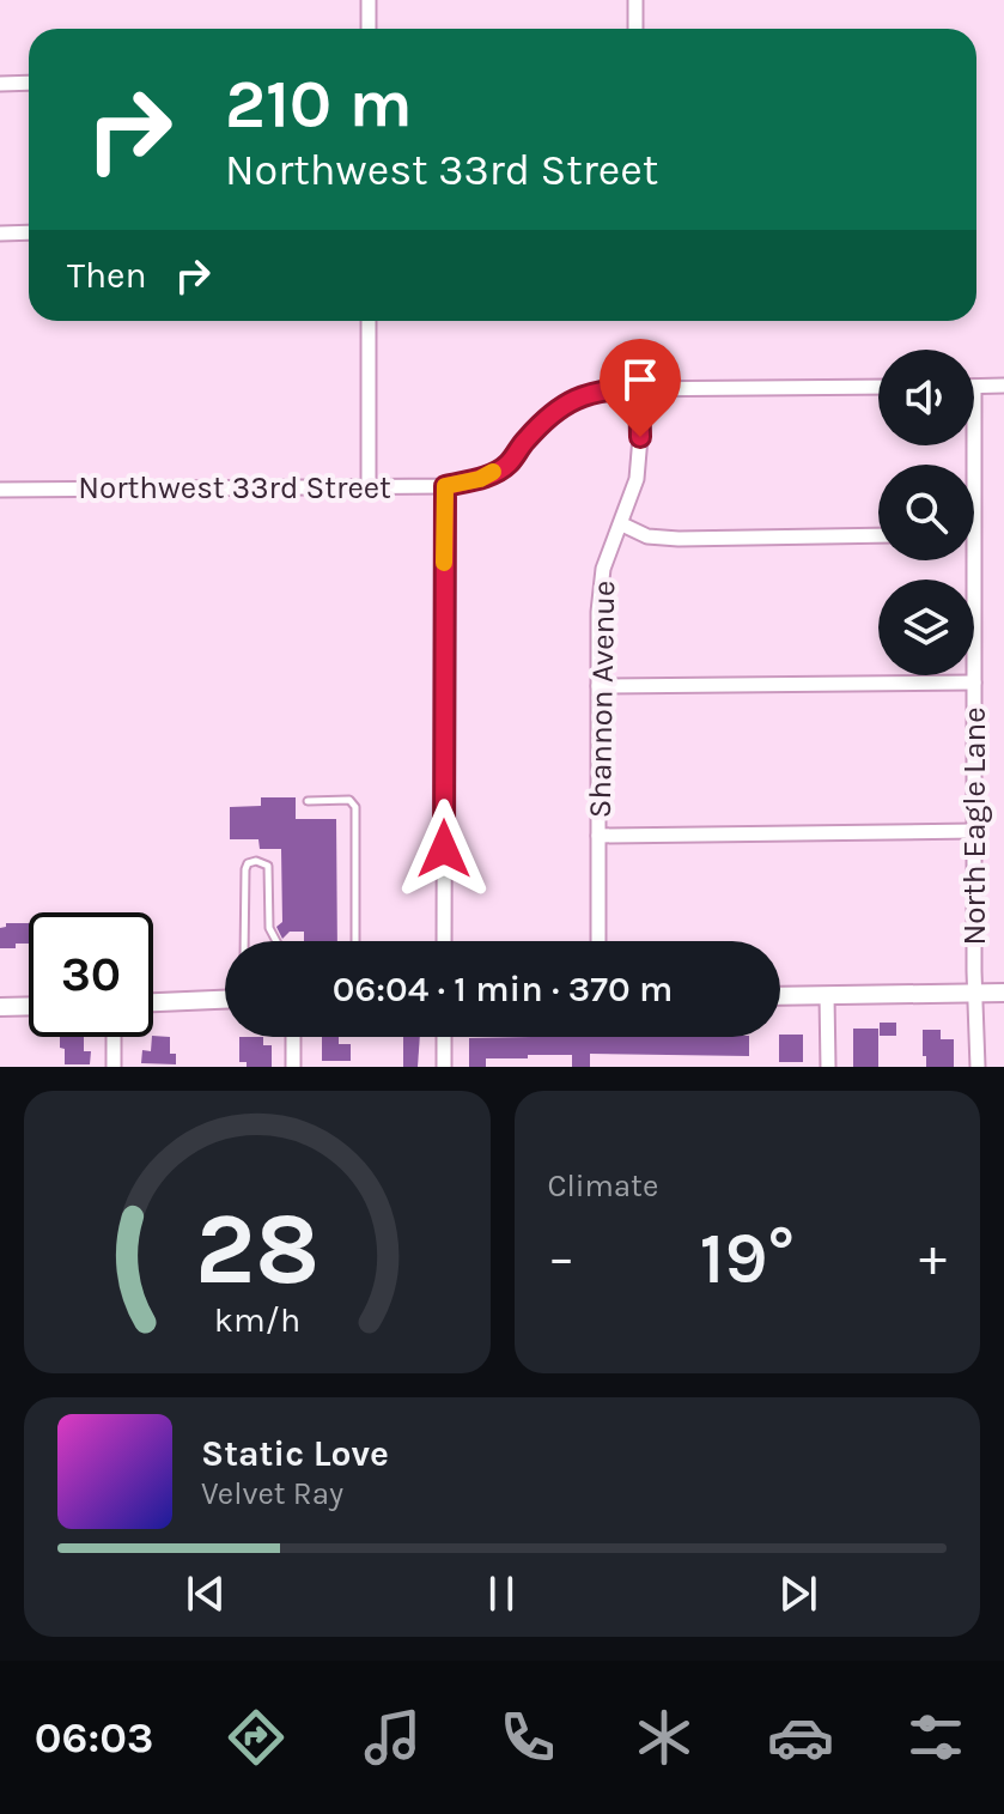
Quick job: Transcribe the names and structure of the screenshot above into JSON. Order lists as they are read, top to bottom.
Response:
{
  "streets": {
    "street": ["Northwest 33rd Street", "Shannon Avenue", "North Eagle Lane"]
  },
  "crossings": [
    ["Northwest 33rd Street", "Shannon Avenue"]
  ],
  "page": {
    "turn": ["210 m", "Northwest 33rd Street"],
    "then": "Then",
    "limit": "30",
    "trip": "06:04 · 1 min · 370 m",
    "tile": "Climate",
    "heat": ["−", "19°", "+"],
    "song": ["Static Love", "Velvet Ray"],
    "tabs": "06:03",
    "gauge": ["28", "km/h"]
  }
}
